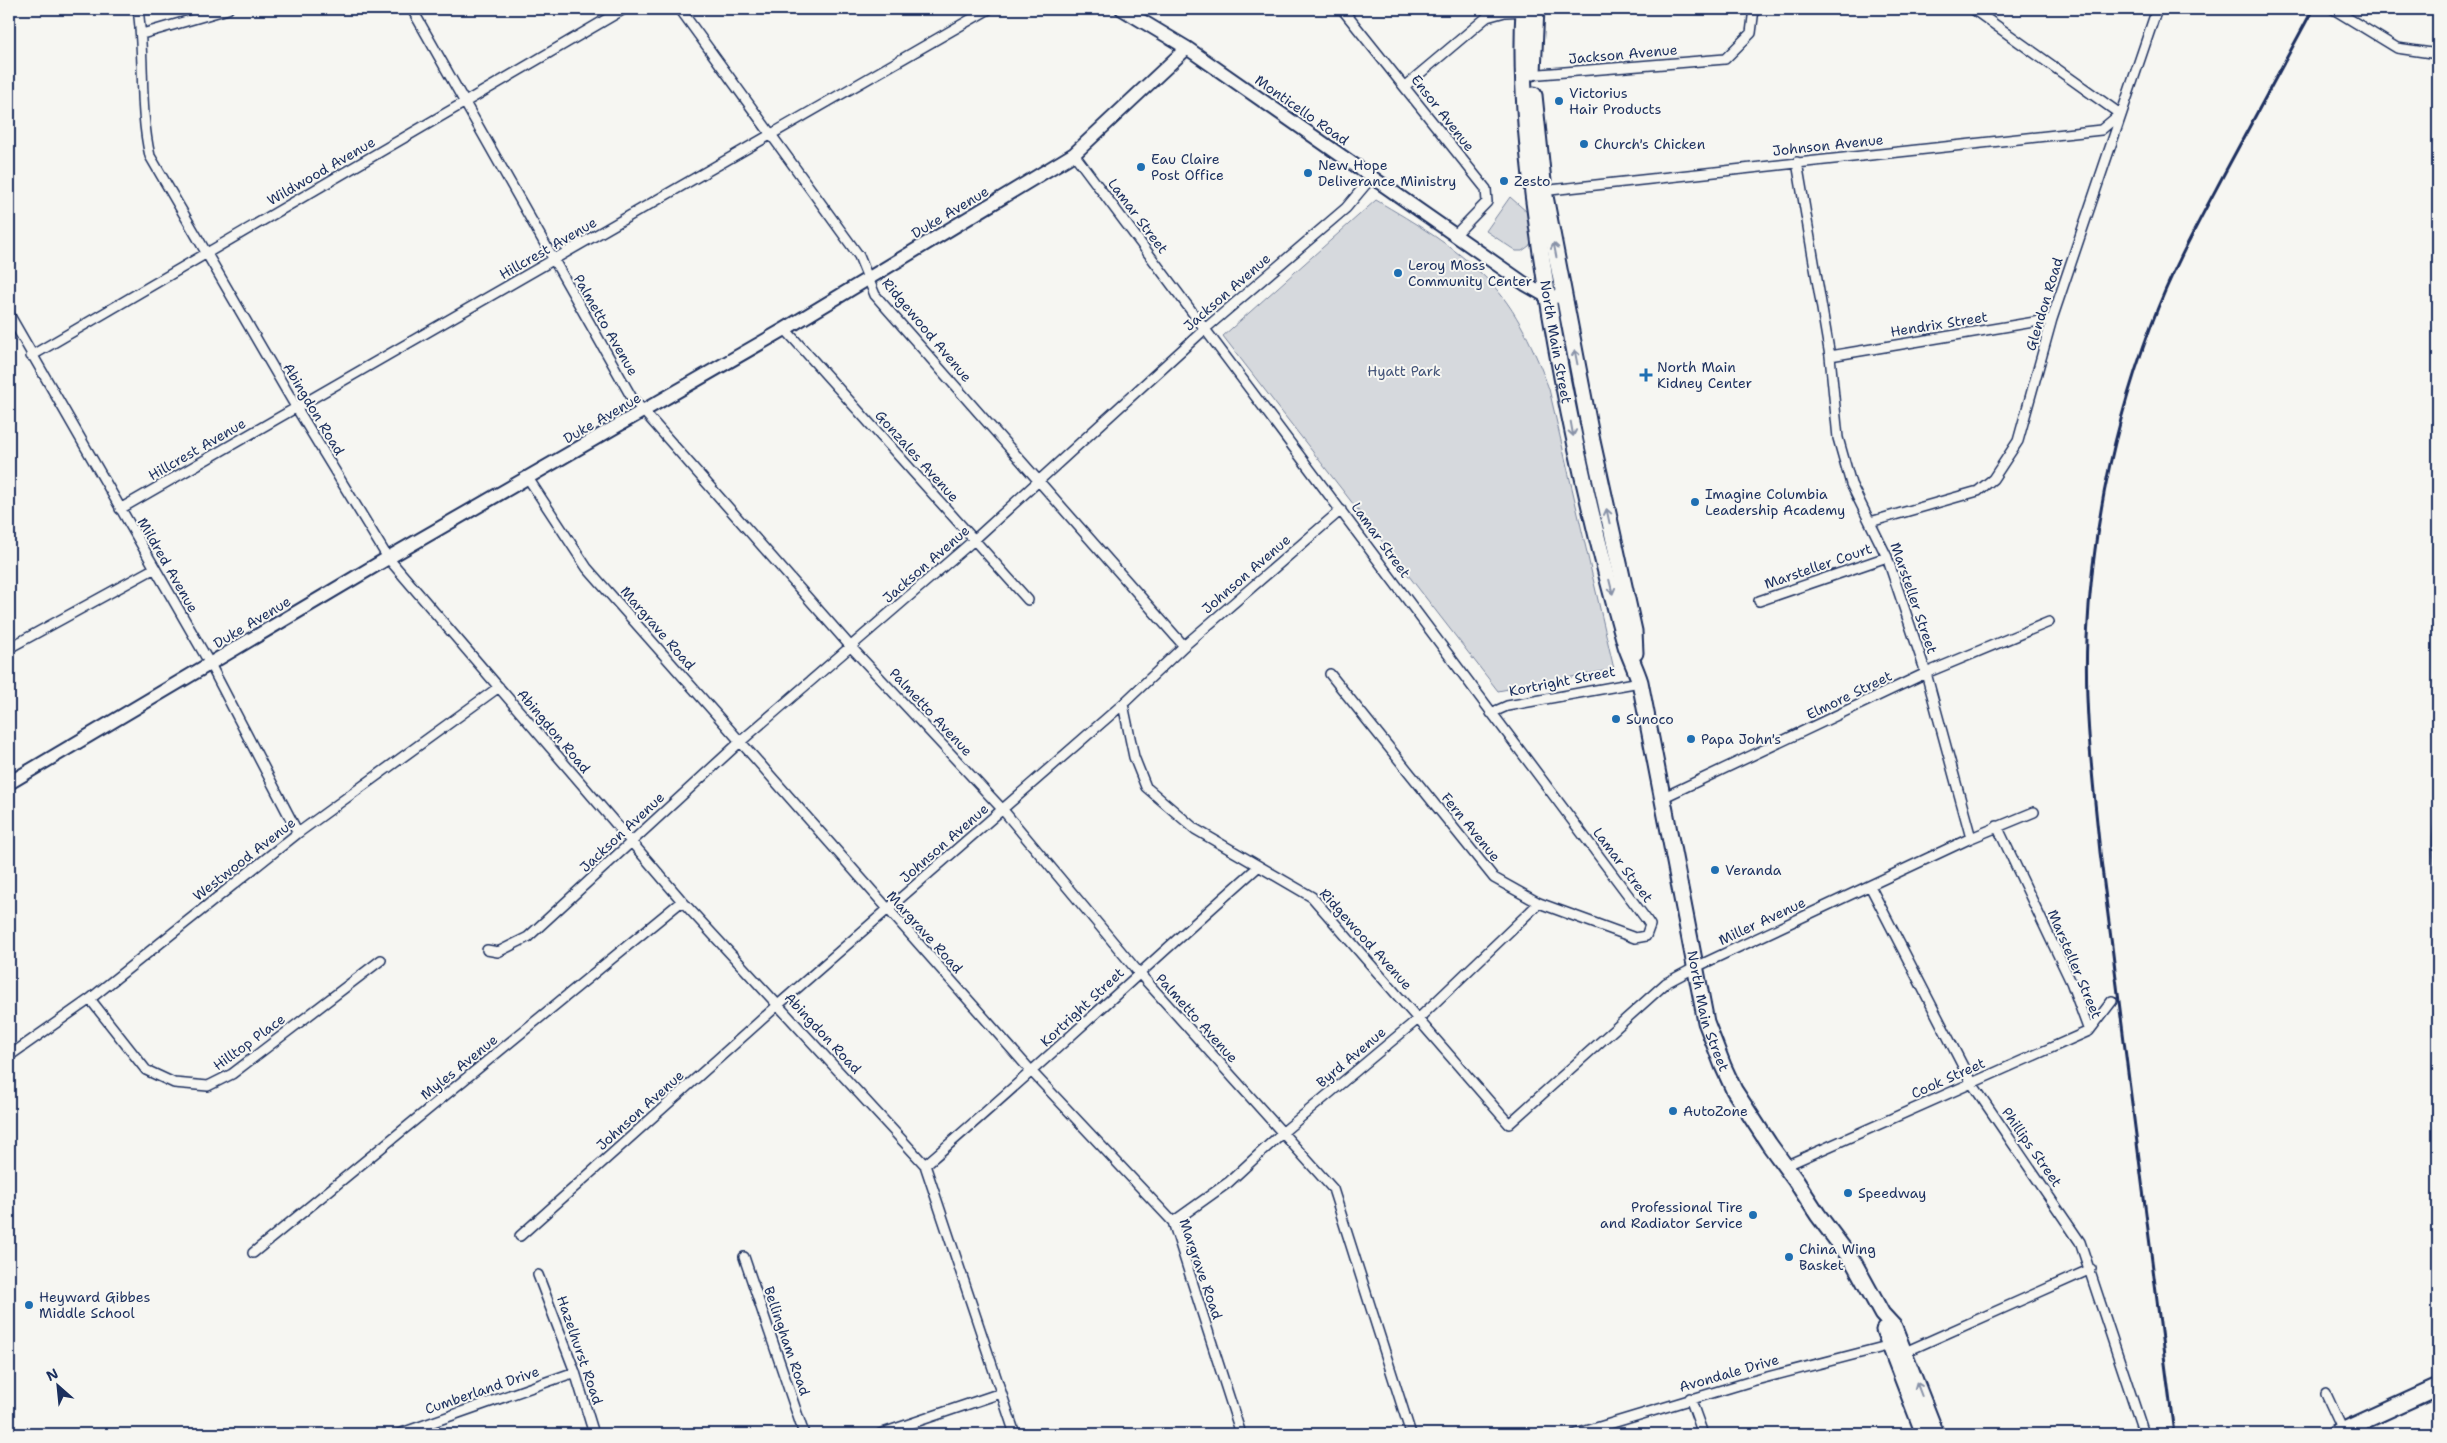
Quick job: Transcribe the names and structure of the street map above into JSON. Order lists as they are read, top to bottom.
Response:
{
  "streets": {
    "main road": ["North Main Street"],
    "street": [
      "Jackson Avenue",
      "Monticello Road",
      "Ensor Avenue",
      "Johnson Avenue",
      "Wildwood Avenue",
      "Duke Avenue",
      "Lamar Street",
      "Hillcrest Avenue",
      "Glendon Road",
      "Hendrix Street",
      "Palmetto Avenue",
      "Ridgewood Avenue",
      "Abingdon Road",
      "Gonzales Avenue",
      "Mildred Avenue",
      "Marsteller Court",
      "Marsteller Street",
      "Margrave Road",
      "Kortright Street",
      "Elmore Street",
      "Fern Avenue",
      "Westwood Avenue",
      "Miller Avenue",
      "Hilltop Place",
      "Byrd Avenue",
      "Myles Avenue",
      "Cook Street",
      "Phillips Street",
      "Bellingham Road",
      "Hazelhurst Road",
      "Avondale Drive",
      "Cumberland Drive"
    ]
  },
  "crossings": [
    ["Jackson Avenue", "Monticello Road"],
    ["Jackson Avenue", "Lamar Street"],
    ["Jackson Avenue", "Palmetto Avenue"],
    ["Jackson Avenue", "Ridgewood Avenue"],
    ["Jackson Avenue", "North Main Street"],
    ["Jackson Avenue", "Abingdon Road"],
    ["Jackson Avenue", "Gonzales Avenue"],
    ["Jackson Avenue", "Margrave Road"],
    ["Monticello Road", "Ensor Avenue"],
    ["Monticello Road", "Duke Avenue"],
    ["Monticello Road", "North Main Street"],
    ["Johnson Avenue", "Lamar Street"],
    ["Johnson Avenue", "Glendon Road"],
    ["Johnson Avenue", "Palmetto Avenue"],
    ["Johnson Avenue", "Ridgewood Avenue"],
    ["Johnson Avenue", "North Main Street"],
    ["Johnson Avenue", "Abingdon Road"],
    ["Johnson Avenue", "Marsteller Street"],
    ["Johnson Avenue", "Margrave Road"],
    ["Wildwood Avenue", "Palmetto Avenue"],
    ["Wildwood Avenue", "Abingdon Road"],
    ["Wildwood Avenue", "Mildred Avenue"],
    ["Duke Avenue", "Lamar Street"],
    ["Duke Avenue", "Palmetto Avenue"],
    ["Duke Avenue", "Ridgewood Avenue"],
    ["Duke Avenue", "Abingdon Road"],
    ["Duke Avenue", "Gonzales Avenue"],
    ["Duke Avenue", "Mildred Avenue"],
    ["Duke Avenue", "Margrave Road"],
    ["Lamar Street", "Kortright Street"],
    ["Lamar Street", "Fern Avenue"],
    ["Hillcrest Avenue", "Palmetto Avenue"],
    ["Hillcrest Avenue", "Ridgewood Avenue"],
    ["Hillcrest Avenue", "Abingdon Road"],
    ["Hillcrest Avenue", "Mildred Avenue"],
    ["Glendon Road", "Hendrix Street"],
    ["Glendon Road", "Marsteller Street"],
    ["Hendrix Street", "Marsteller Street"],
    ["Palmetto Avenue", "Kortright Street"],
    ["Palmetto Avenue", "Byrd Avenue"],
    ["Ridgewood Avenue", "Kortright Street"],
    ["Ridgewood Avenue", "Miller Avenue"],
    ["Ridgewood Avenue", "Byrd Avenue"],
    ["North Main Street", "Kortright Street"],
    ["North Main Street", "Elmore Street"],
    ["North Main Street", "Miller Avenue"],
    ["North Main Street", "Cook Street"],
    ["North Main Street", "Avondale Drive"],
    ["Abingdon Road", "Kortright Street"],
    ["Abingdon Road", "Westwood Avenue"],
    ["Abingdon Road", "Myles Avenue"],
    ["Mildred Avenue", "Westwood Avenue"],
    ["Marsteller Court", "Marsteller Street"],
    ["Marsteller Street", "Elmore Street"],
    ["Marsteller Street", "Miller Avenue"],
    ["Marsteller Street", "Cook Street"],
    ["Margrave Road", "Kortright Street"],
    ["Margrave Road", "Byrd Avenue"],
    ["Fern Avenue", "Byrd Avenue"],
    ["Westwood Avenue", "Hilltop Place"],
    ["Miller Avenue", "Phillips Street"],
    ["Cook Street", "Phillips Street"],
    ["Hazelhurst Road", "Cumberland Drive"]
  ],
  "parks": ["Hyatt Park"],
  "places": {
    "other": [
      "Victorius Hair Products",
      "Church's Chicken",
      "Eau Claire Post Office",
      "New Hope Deliverance Ministry",
      "Zesto",
      "Leroy Moss Community Center",
      "Imagine Columbia Leadership Academy",
      "Sunoco",
      "Papa John's",
      "Veranda",
      "AutoZone",
      "Speedway",
      "Professional Tire and Radiator Service",
      "China Wing Basket",
      "Heyward Gibbes Middle School"
    ],
    "health": ["North Main Kidney Center"]
  },
  "north": "top left"
}
